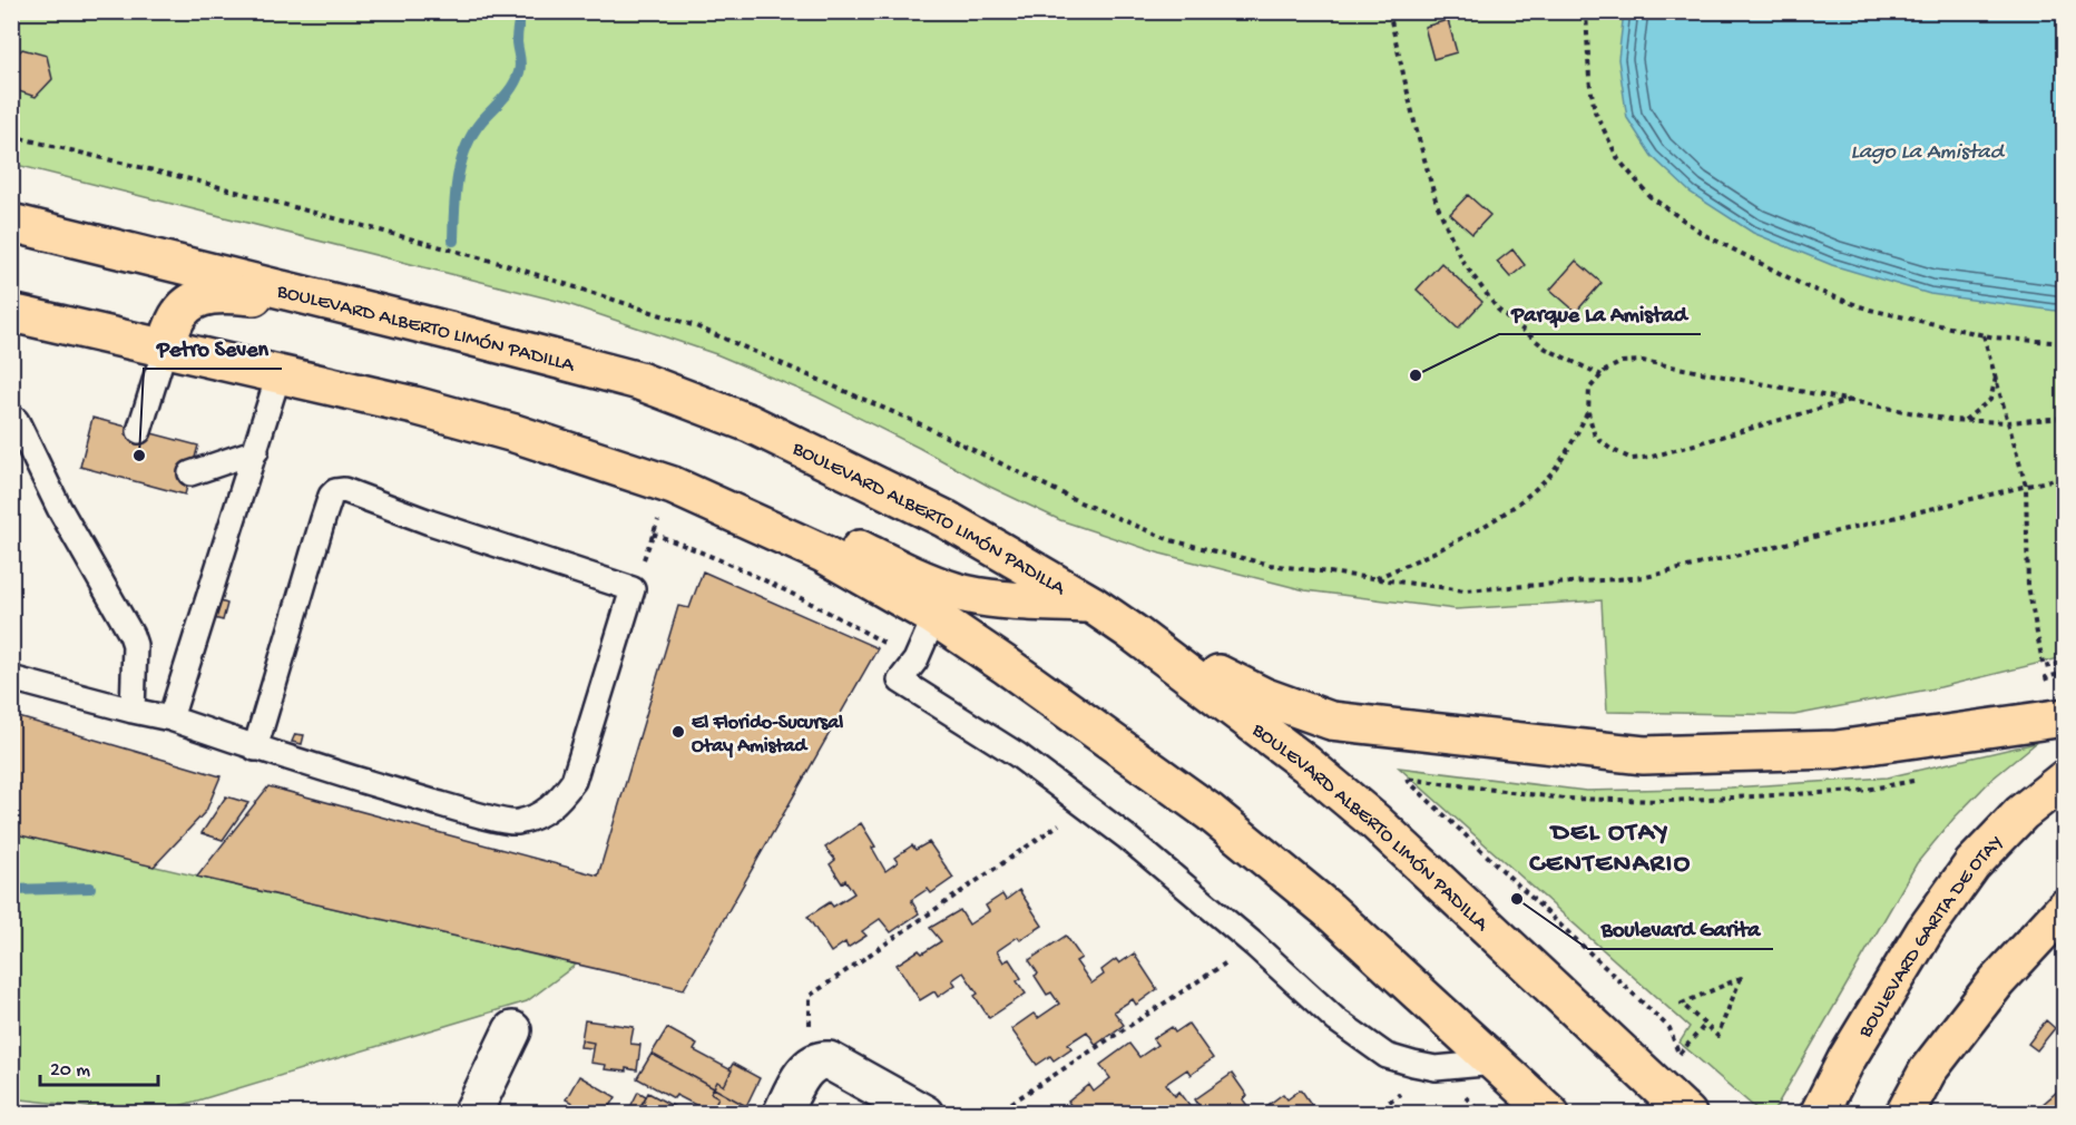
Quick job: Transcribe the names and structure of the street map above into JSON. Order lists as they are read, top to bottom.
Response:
{
  "streets": {
    "highway": ["BOULEVARD ALBERTO LIMÓN PADILLA", "BOULEVARD GARITA DE OTAY"]
  },
  "districts": ["DEL OTAY CENTENARIO"],
  "water": ["Lago La Amistad"],
  "places": [
    "Parque La Amistad",
    "Petro Seven",
    "El Florido-Sucursal Otay Amistad",
    "Boulevard Garita"
  ],
  "scale_bar": "20 m"
}
